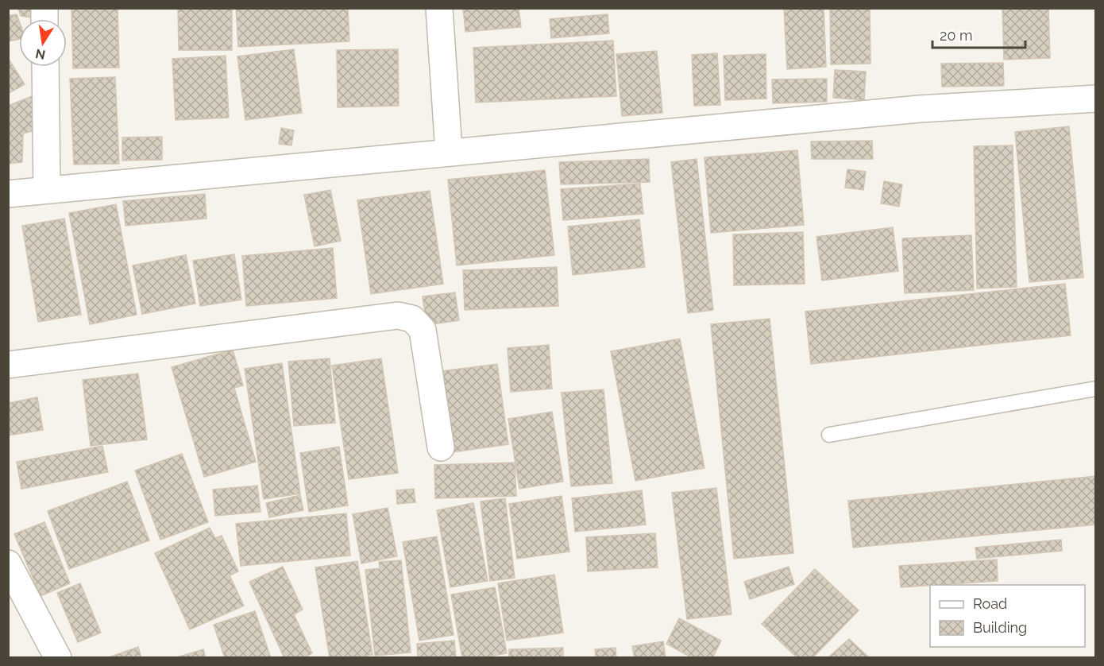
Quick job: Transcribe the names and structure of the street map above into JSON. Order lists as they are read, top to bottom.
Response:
{
  "legend": ["Road", "Building"],
  "scale_bar": "20 m",
  "north": "bottom"
}
